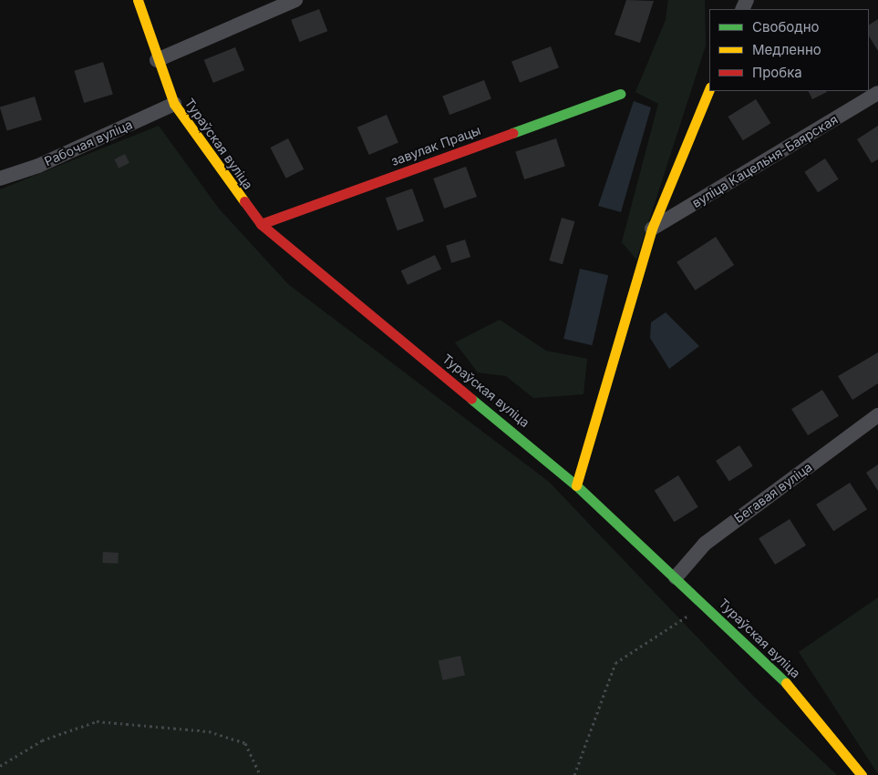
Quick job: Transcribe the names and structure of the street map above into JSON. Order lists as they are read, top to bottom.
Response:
{
  "streets": {
    "street": [
      "Рабочая вуліца",
      "Тураўская вуліца",
      "завулак Працы",
      "вуліца Кацельня-Баярская",
      "Бегавая вуліца"
    ]
  },
  "crossings": [
    ["Рабочая вуліца", "Тураўская вуліца"],
    ["Тураўская вуліца", "завулак Працы"],
    ["Тураўская вуліца", "Бегавая вуліца"]
  ],
  "legend": ["Свободно", "Медленно", "Пробка"]
}
